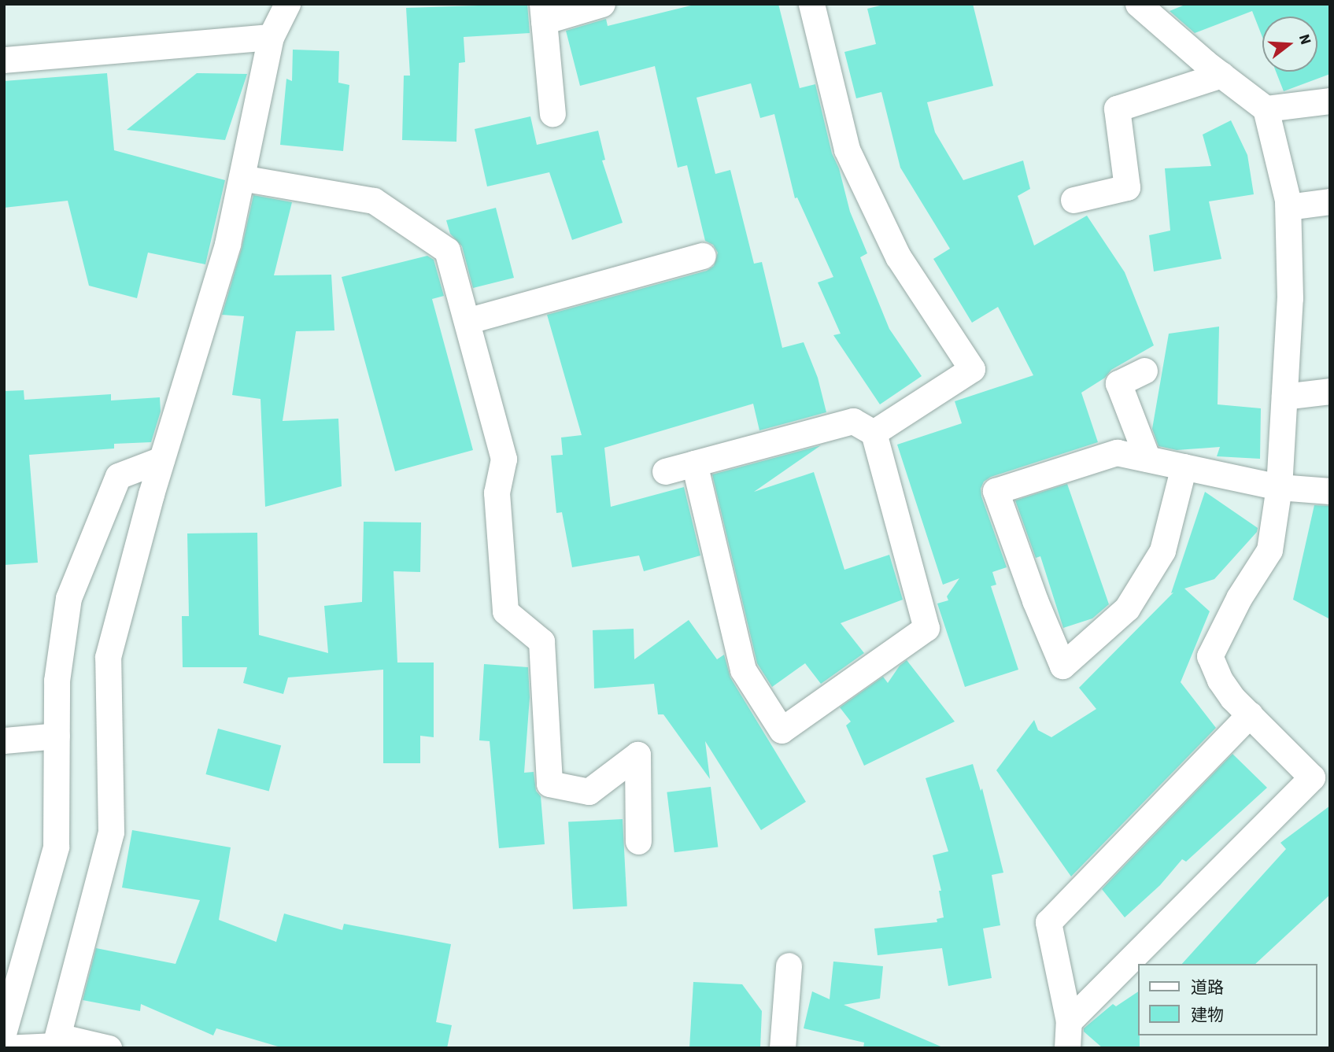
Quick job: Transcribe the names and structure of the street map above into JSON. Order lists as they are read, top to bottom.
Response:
{
  "legend": ["道路", "建物"],
  "north": "right"
}
